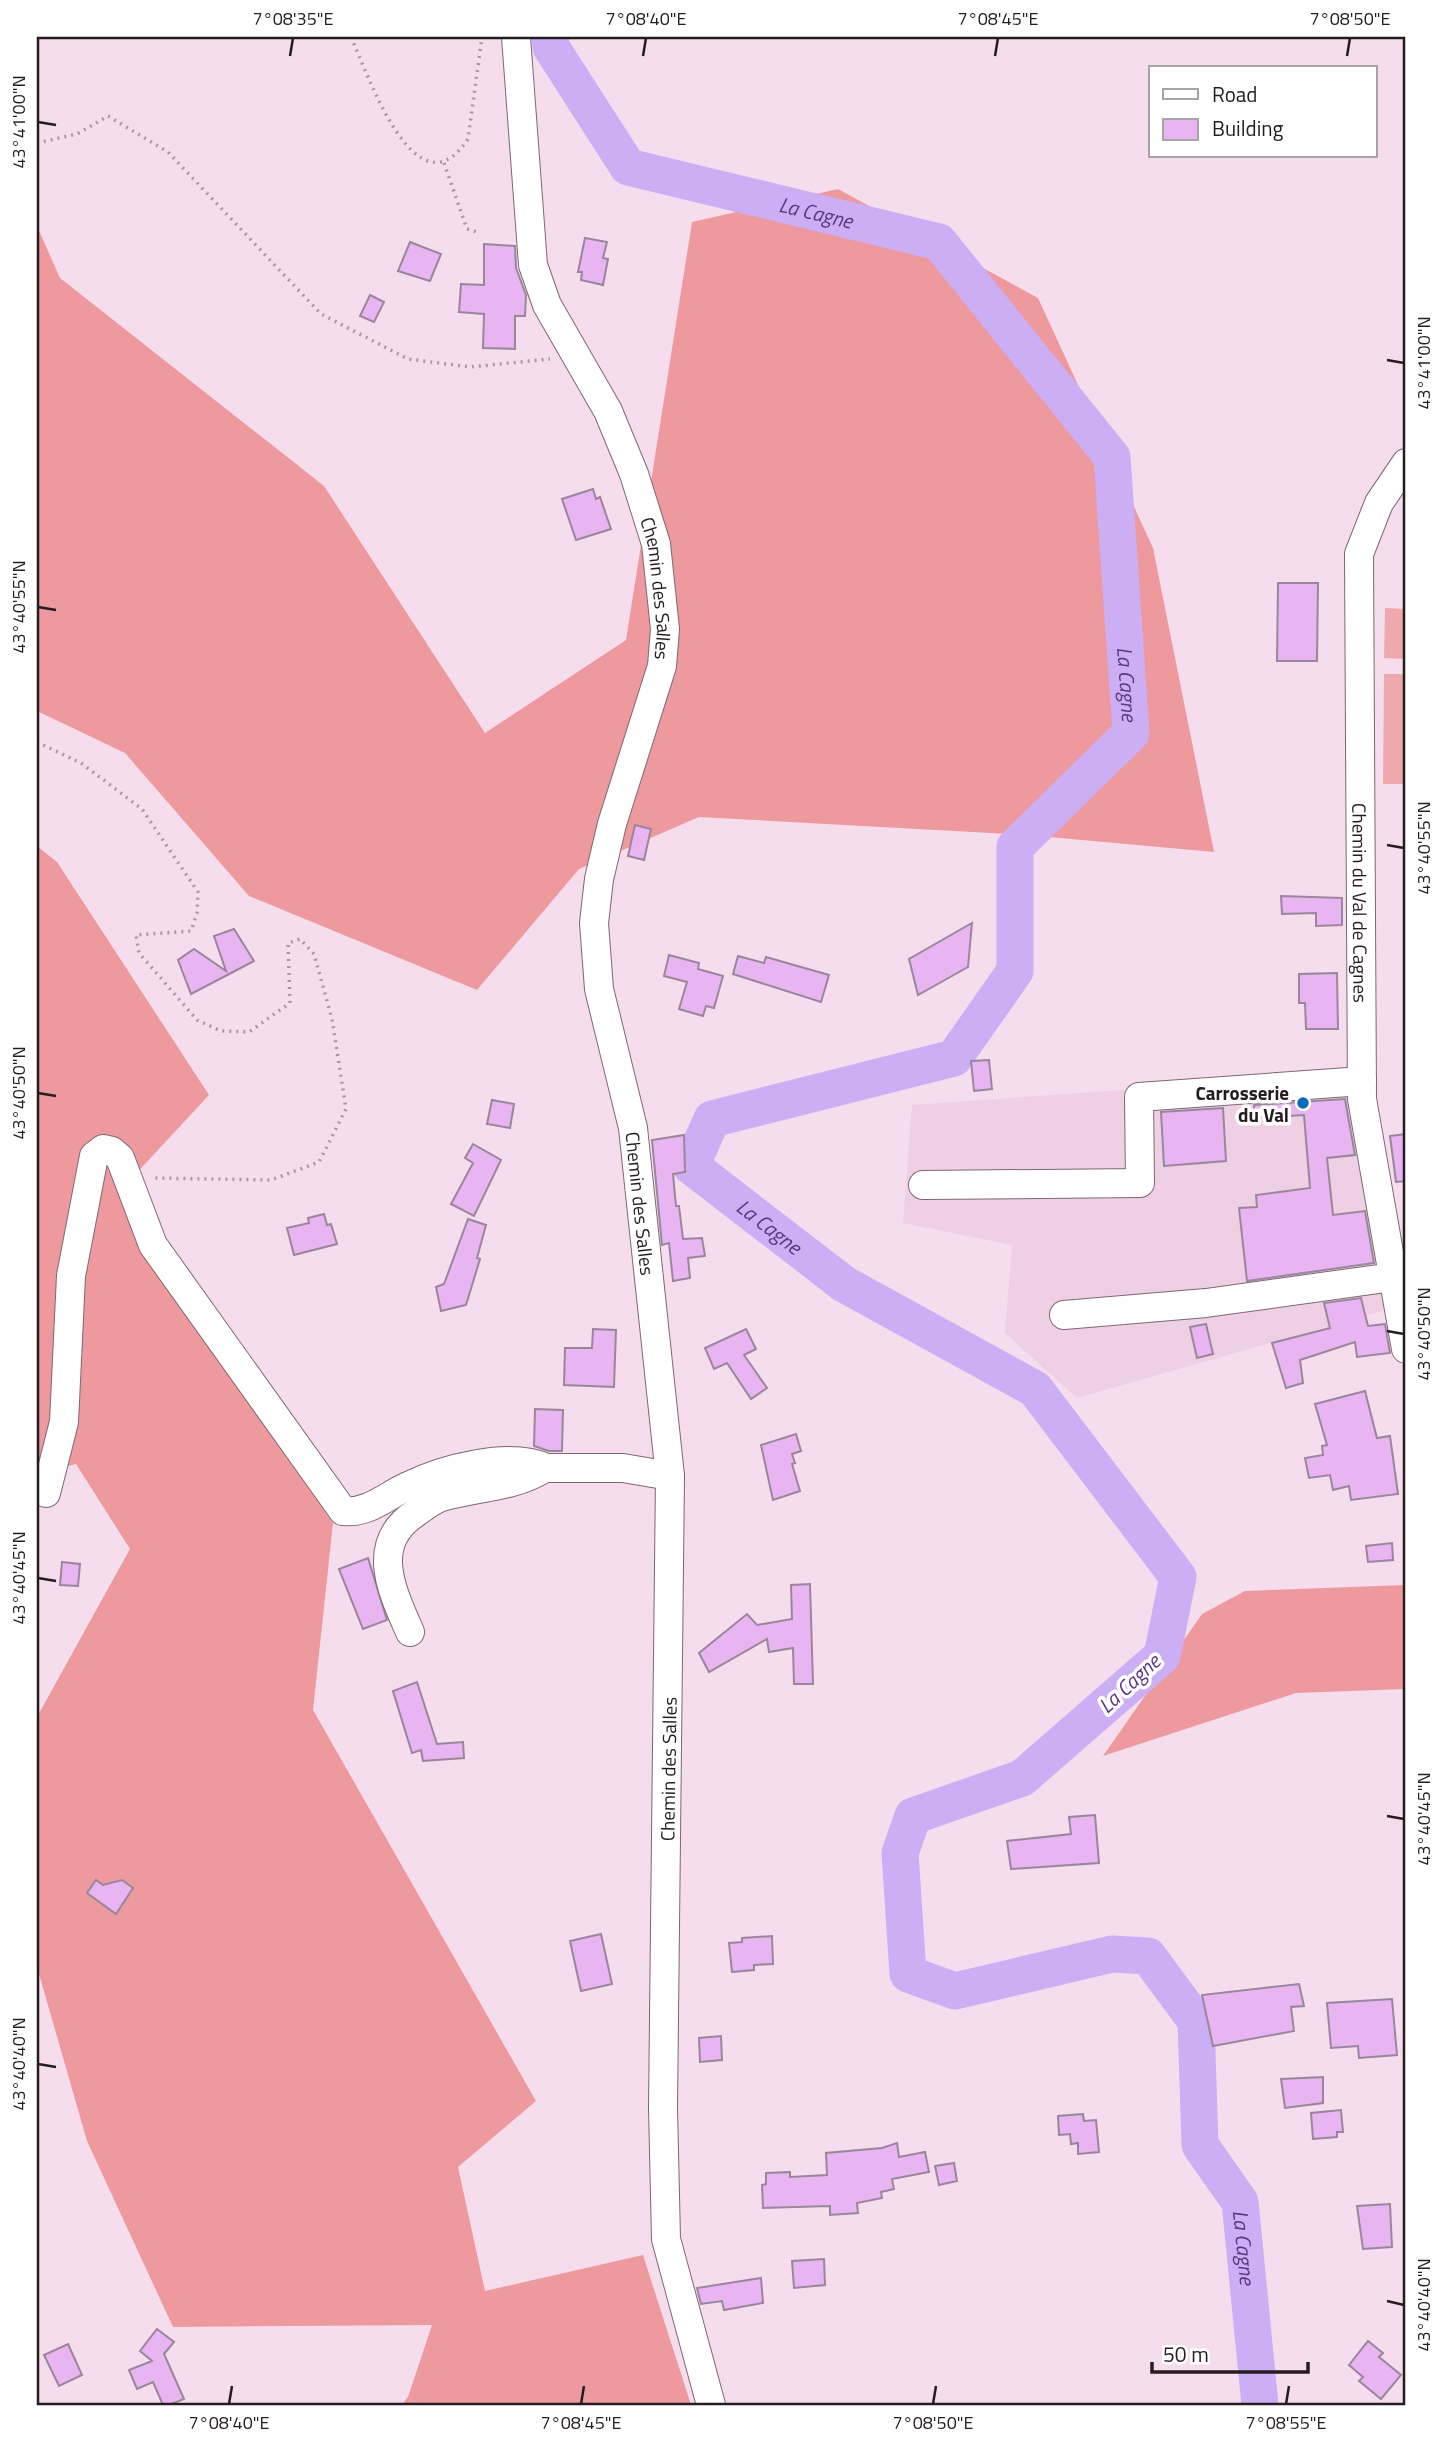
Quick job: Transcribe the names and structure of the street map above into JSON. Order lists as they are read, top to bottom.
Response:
{
  "streets": {
    "street": ["Chemin des Salles", "Chemin du Val de Cagnes"]
  },
  "water": ["La Cagne"],
  "places": ["Carrosserie du Val"],
  "legend": ["Road", "Building"],
  "scale_bar": "50 m",
  "coordinates": [
    "7°08'35\"E",
    "7°08'40\"E",
    "7°08'45\"E",
    "7°08'50\"E",
    "43°41'00\"N",
    "43°40'55\"N",
    "43°40'50\"N",
    "43°40'45\"N",
    "43°40'40\"N",
    "7°08'55\"E"
  ]
}
